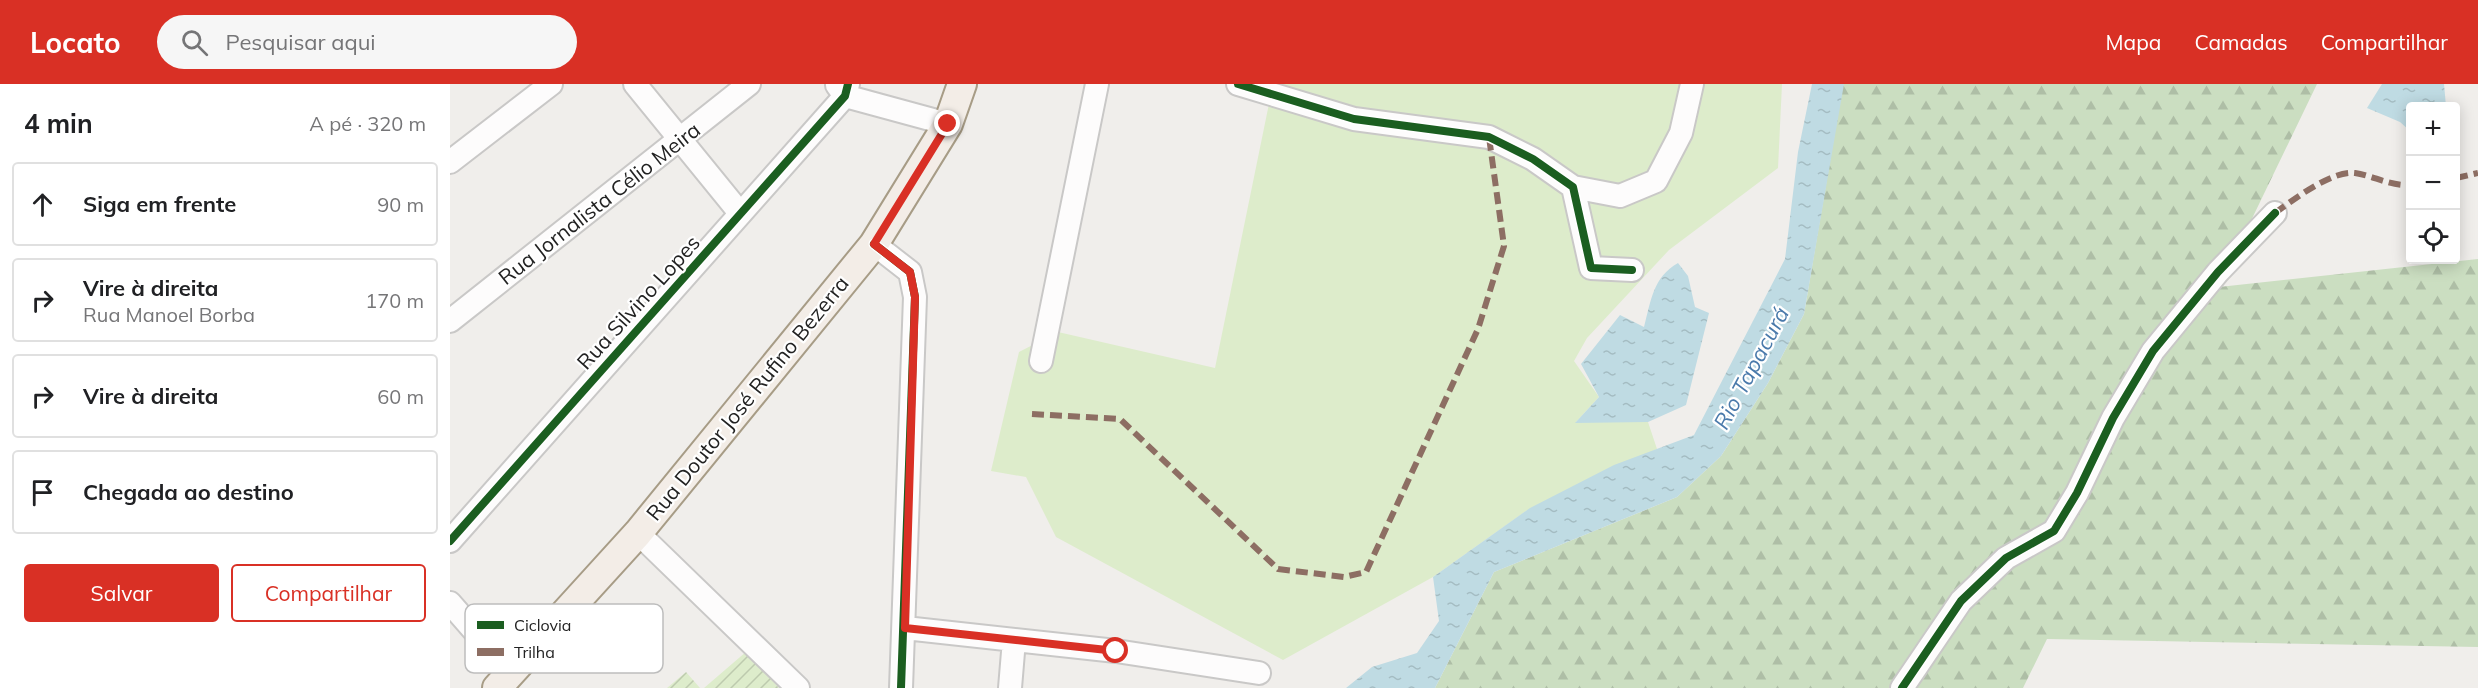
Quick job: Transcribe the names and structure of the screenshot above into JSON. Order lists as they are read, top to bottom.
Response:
{
  "streets": {
    "main road": ["Rua Doutor José Rufino Bezerra"],
    "street": ["Rua Jornalista Célio Meira", "Rua Silvino Lopes"]
  },
  "water": ["Rio Tapacurá"],
  "legend": ["Ciclovia", "Trilha"],
  "page": {
    "header": "Locato",
    "search": "Pesquisar aqui",
    "nav": ["Mapa", "Camadas", "Compartilhar"],
    "heading": ["4 min", "A pé · 320 m"],
    "map_buttons": ["+", "−"],
    "list": [
      ["Siga em frente", "90 m"],
      ["Vire à direita", "Rua Manoel Borba", "170 m"],
      ["Vire à direita", "60 m"],
      "Chegada ao destino"
    ],
    "buttons": ["Salvar", "Compartilhar"]
  }
}
